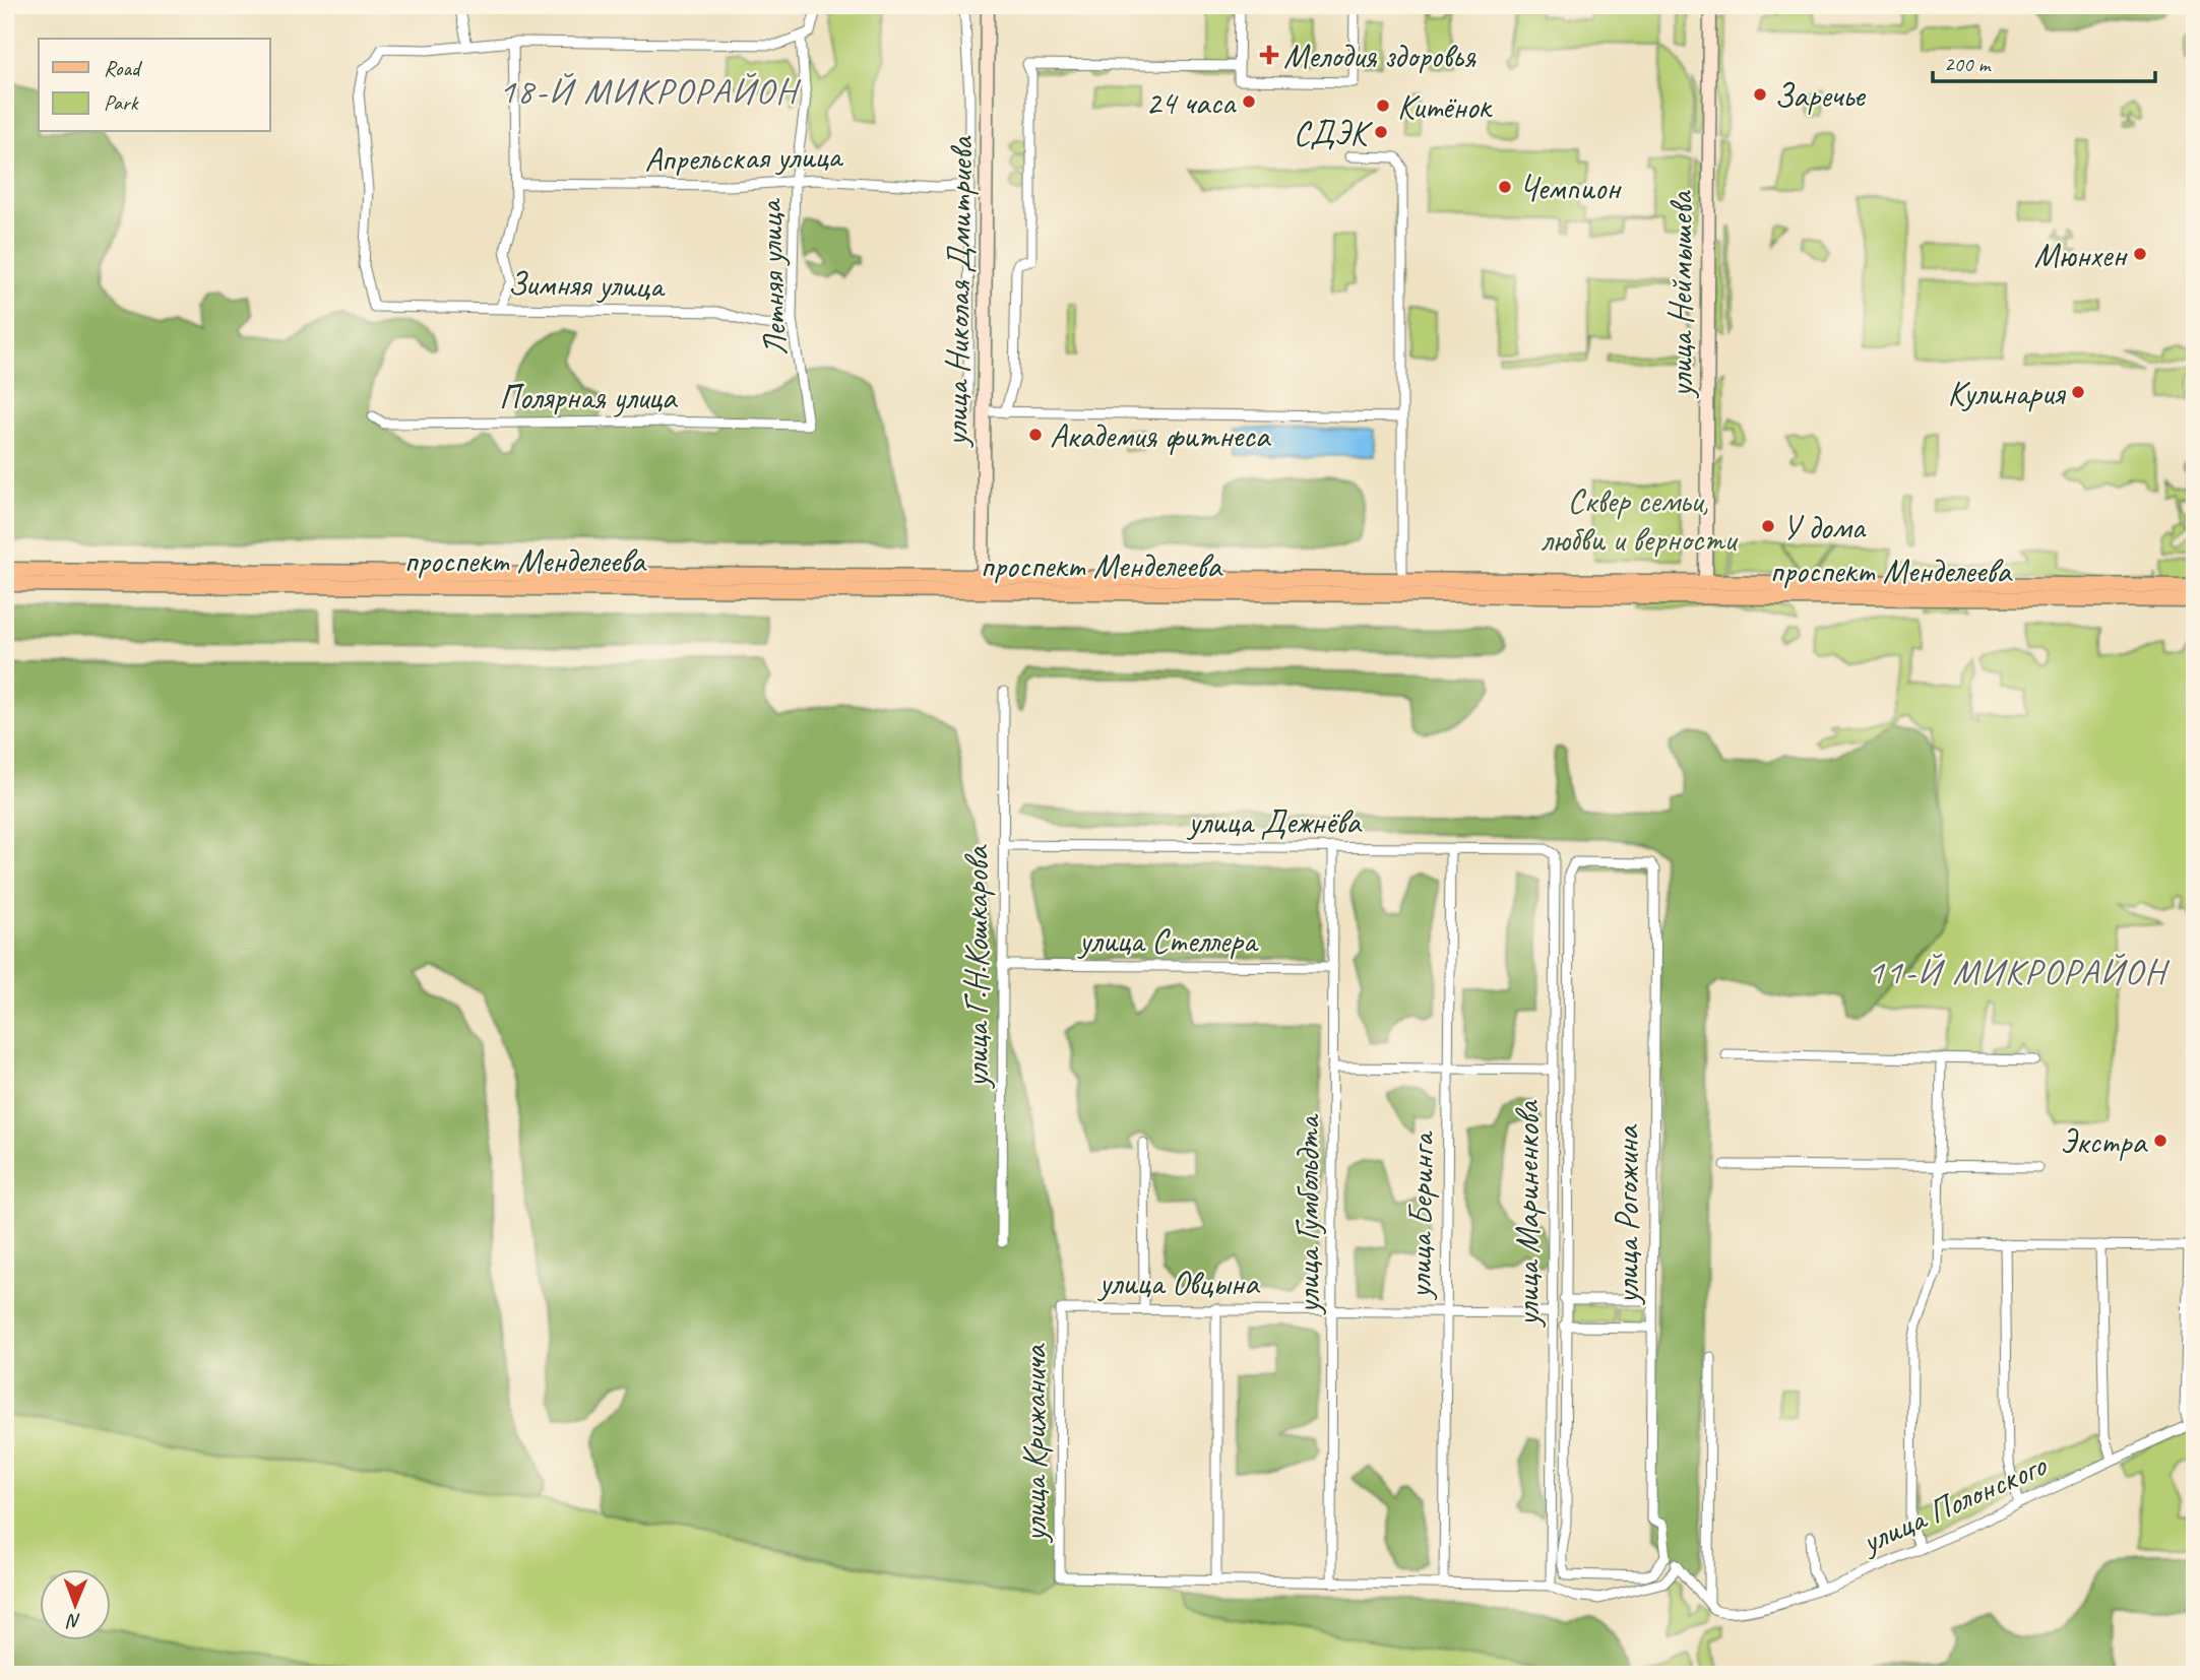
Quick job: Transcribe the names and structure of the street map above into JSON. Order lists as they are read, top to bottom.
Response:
{
  "streets": {
    "main road": ["улица Николая Дмитриева", "улица Неймышева", "проспект Менделеева"],
    "street": [
      "Апрельская улица",
      "Летняя улица",
      "Зимняя улица",
      "Полярная улица",
      "улица Дежнёва",
      "улица Стеллера",
      "улица Г.Н.Кошкарова",
      "улица Мариненкова",
      "улица Гумбольдта",
      "улица Рогожина",
      "улица Беринга",
      "улица Овцына",
      "улица Крижанича",
      "улица Полонского"
    ]
  },
  "crossings": [
    ["Апрельская улица", "Летняя улица"],
    ["Летняя улица", "Зимняя улица"],
    ["Летняя улица", "Полярная улица"],
    ["улица Николая Дмитриева", "проспект Менделеева"],
    ["улица Неймышева", "проспект Менделеева"],
    ["улица Дежнёва", "улица Г.Н.Кошкарова"],
    ["улица Дежнёва", "улица Мариненкова"],
    ["улица Дежнёва", "улица Гумбольдта"],
    ["улица Дежнёва", "улица Беринга"],
    ["улица Стеллера", "улица Г.Н.Кошкарова"],
    ["улица Стеллера", "улица Гумбольдта"],
    ["улица Мариненкова", "улица Овцына"],
    ["улица Гумбольдта", "улица Овцына"],
    ["улица Беринга", "улица Овцына"],
    ["улица Овцына", "улица Крижанича"]
  ],
  "districts": ["18-Й МИКРОРАЙОН", "11-Й МИКРОРАЙОН"],
  "parks": ["Сквер семьи, любви и верности"],
  "places": {
    "health": ["Мелодия здоровья"],
    "other": [
      "Заречье",
      "24 часа",
      "Китёнок",
      "СДЭК",
      "Чемпион",
      "Мюнхен",
      "Кулинария",
      "Академия фитнеса",
      "У дома",
      "Экстра"
    ]
  },
  "legend": ["Road", "Park"],
  "scale_bar": "200 m",
  "north": "bottom"
}
